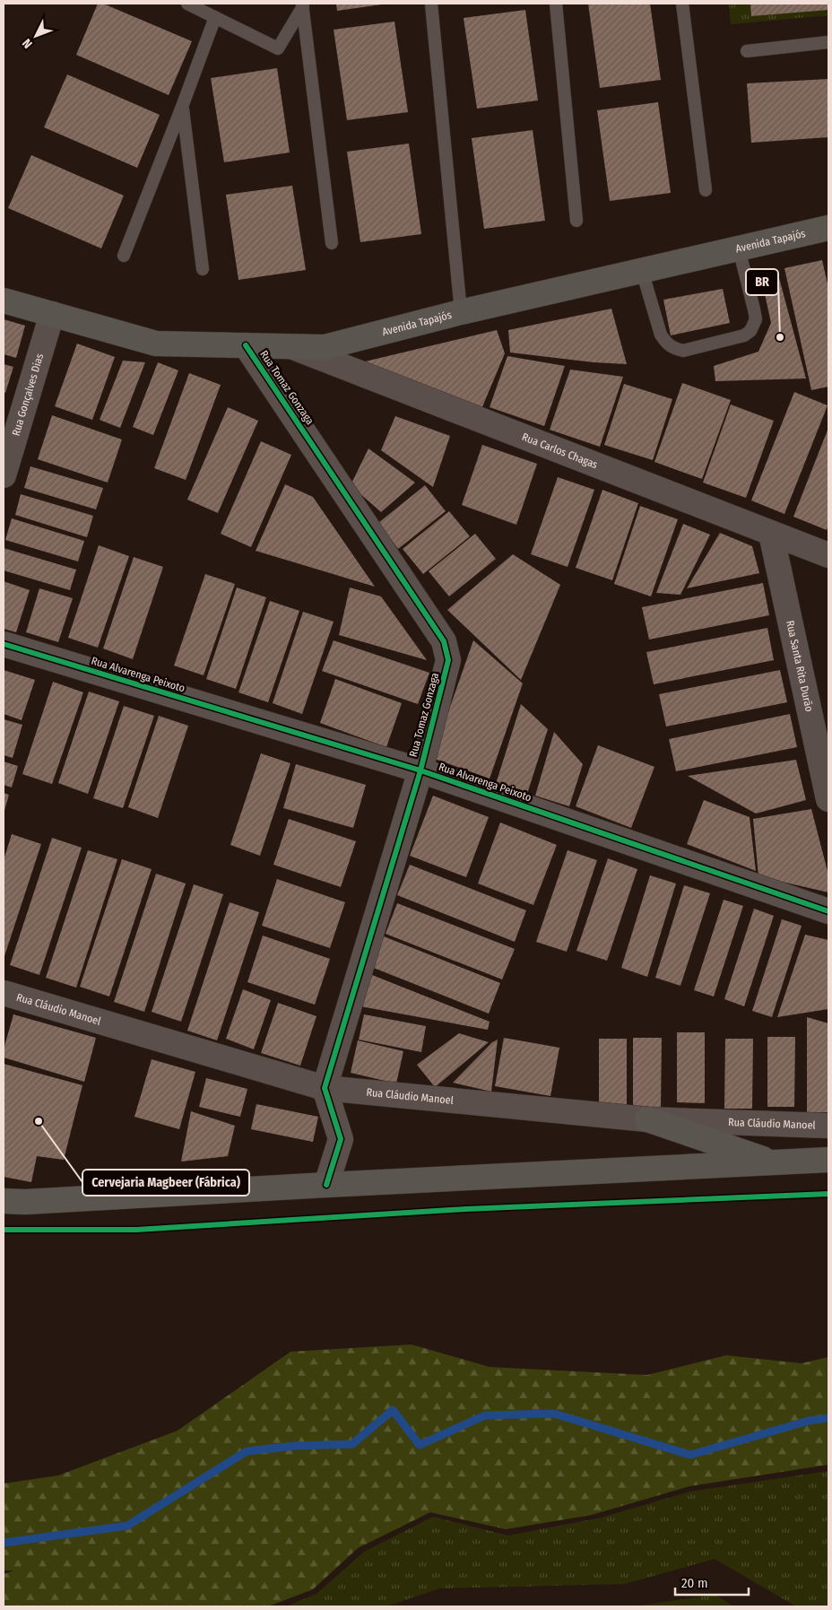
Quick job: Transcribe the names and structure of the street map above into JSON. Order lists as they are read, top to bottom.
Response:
{
  "streets": {
    "main road": ["Avenida Tapajós"],
    "street": [
      "Rua Tomaz Gonzaga",
      "Rua Gonçalves Dias",
      "Rua Carlos Chagas",
      "Rua Santa Rita Durão",
      "Rua Alvarenga Peixoto",
      "Rua Cláudio Manoel"
    ]
  },
  "crossings": [
    ["Avenida Tapajós", "Rua Tomaz Gonzaga"],
    ["Avenida Tapajós", "Rua Gonçalves Dias"],
    ["Avenida Tapajós", "Rua Carlos Chagas"],
    ["Rua Tomaz Gonzaga", "Rua Alvarenga Peixoto"],
    ["Rua Tomaz Gonzaga", "Rua Cláudio Manoel"],
    ["Rua Carlos Chagas", "Rua Santa Rita Durão"]
  ],
  "places": ["BR", "Cervejaria Magbeer (Fábrica)"],
  "scale_bar": "20 m",
  "north": "bottom left"
}
